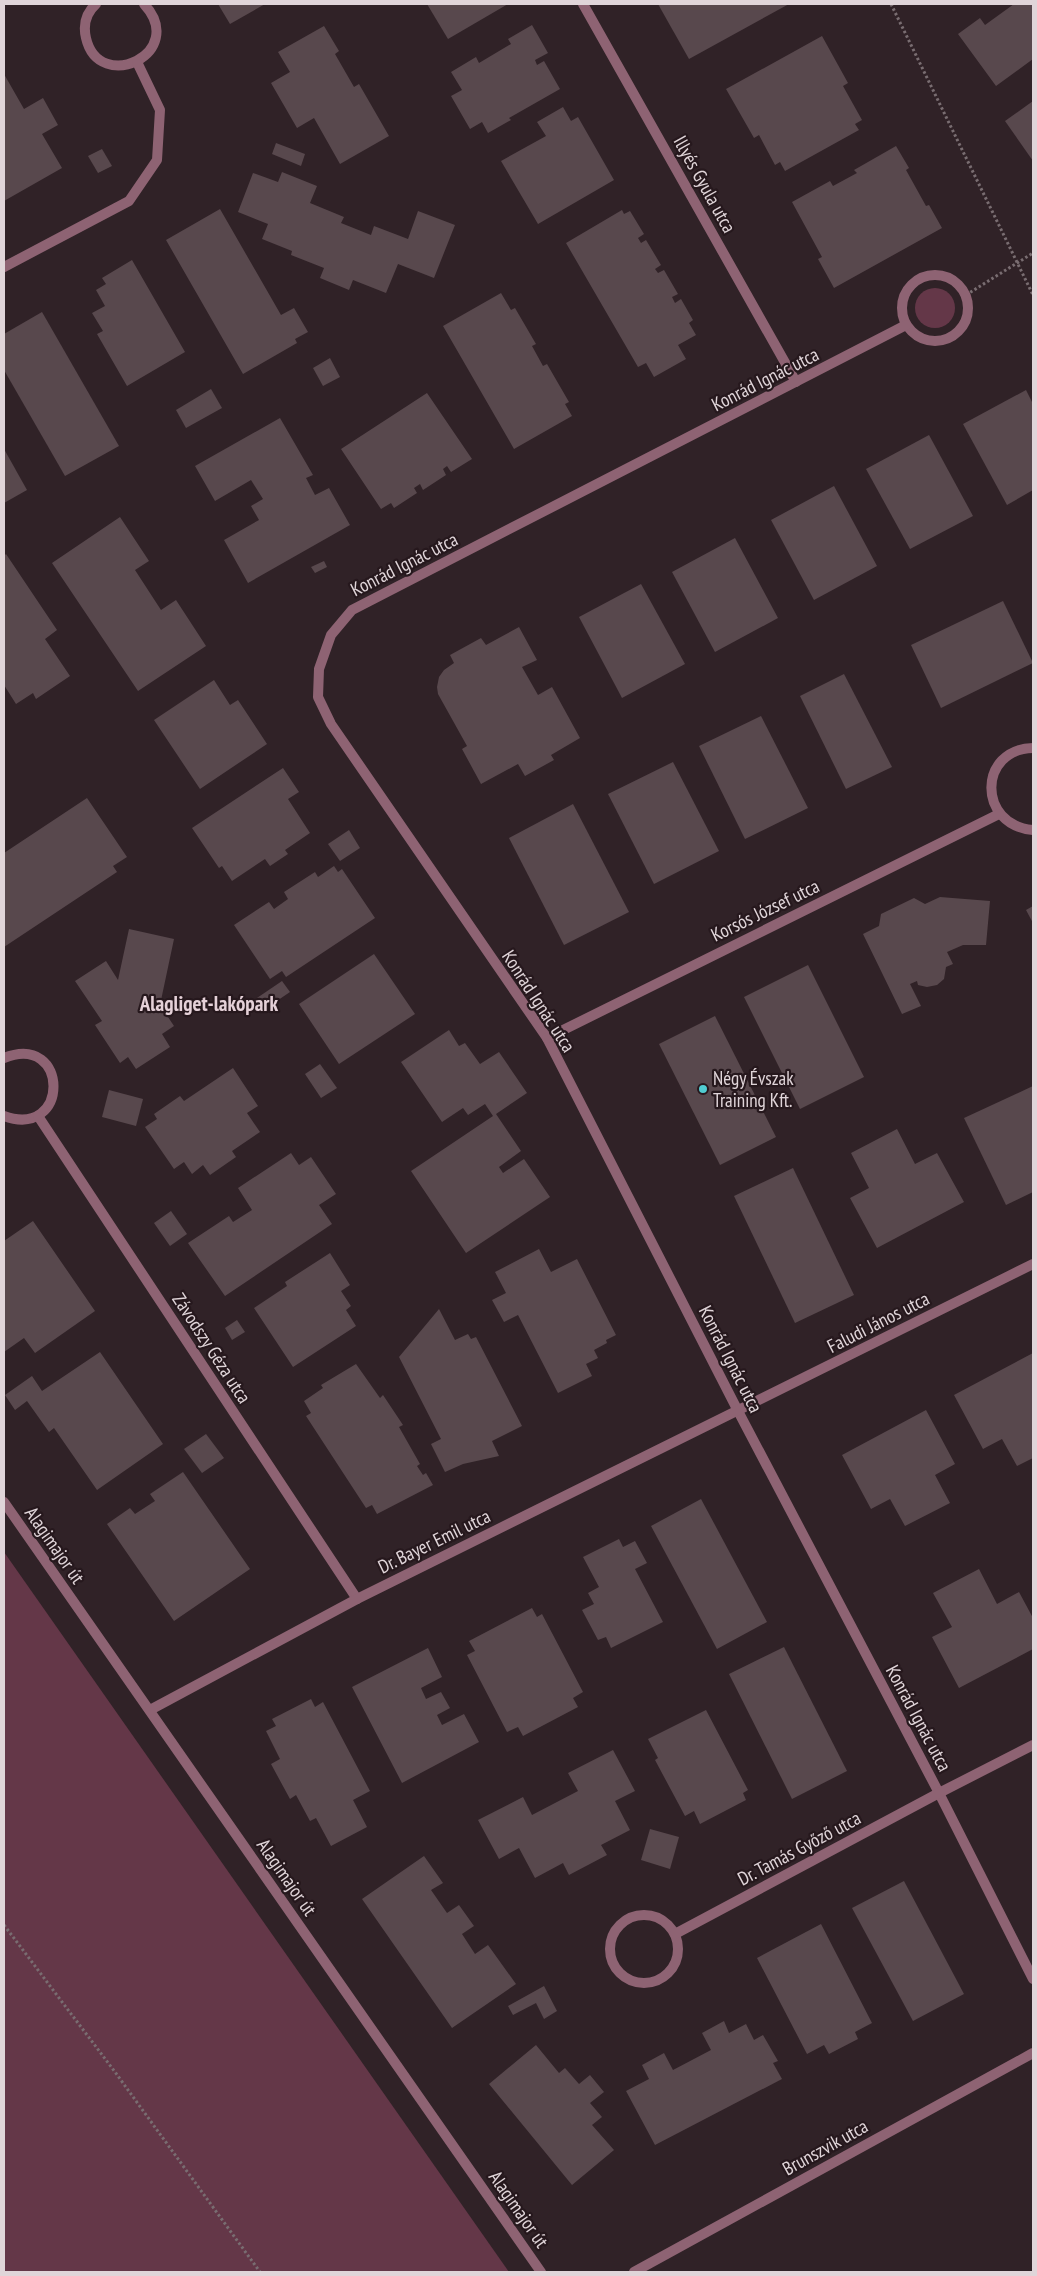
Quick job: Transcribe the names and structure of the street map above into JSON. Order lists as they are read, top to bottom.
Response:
{
  "streets": {
    "street": [
      "Illyés Gyula utca",
      "Konrád Ignác utca",
      "Korsós József utca",
      "Faludi János utca",
      "Závodszy Géza utca",
      "Dr. Bayer Emil utca",
      "Alagimajor út",
      "Dr. Tamás Győző utca",
      "Brunszvik utca"
    ]
  },
  "crossings": [
    ["Illyés Gyula utca", "Konrád Ignác utca"],
    ["Konrád Ignác utca", "Korsós József utca"],
    ["Konrád Ignác utca", "Faludi János utca"],
    ["Konrád Ignác utca", "Dr. Bayer Emil utca"],
    ["Konrád Ignác utca", "Dr. Tamás Győző utca"],
    ["Faludi János utca", "Dr. Bayer Emil utca"],
    ["Závodszy Géza utca", "Dr. Bayer Emil utca"],
    ["Dr. Bayer Emil utca", "Alagimajor út"]
  ],
  "districts": ["Alagliget-lakópark"],
  "places": ["Négy Évszak Training Kft."]
}
